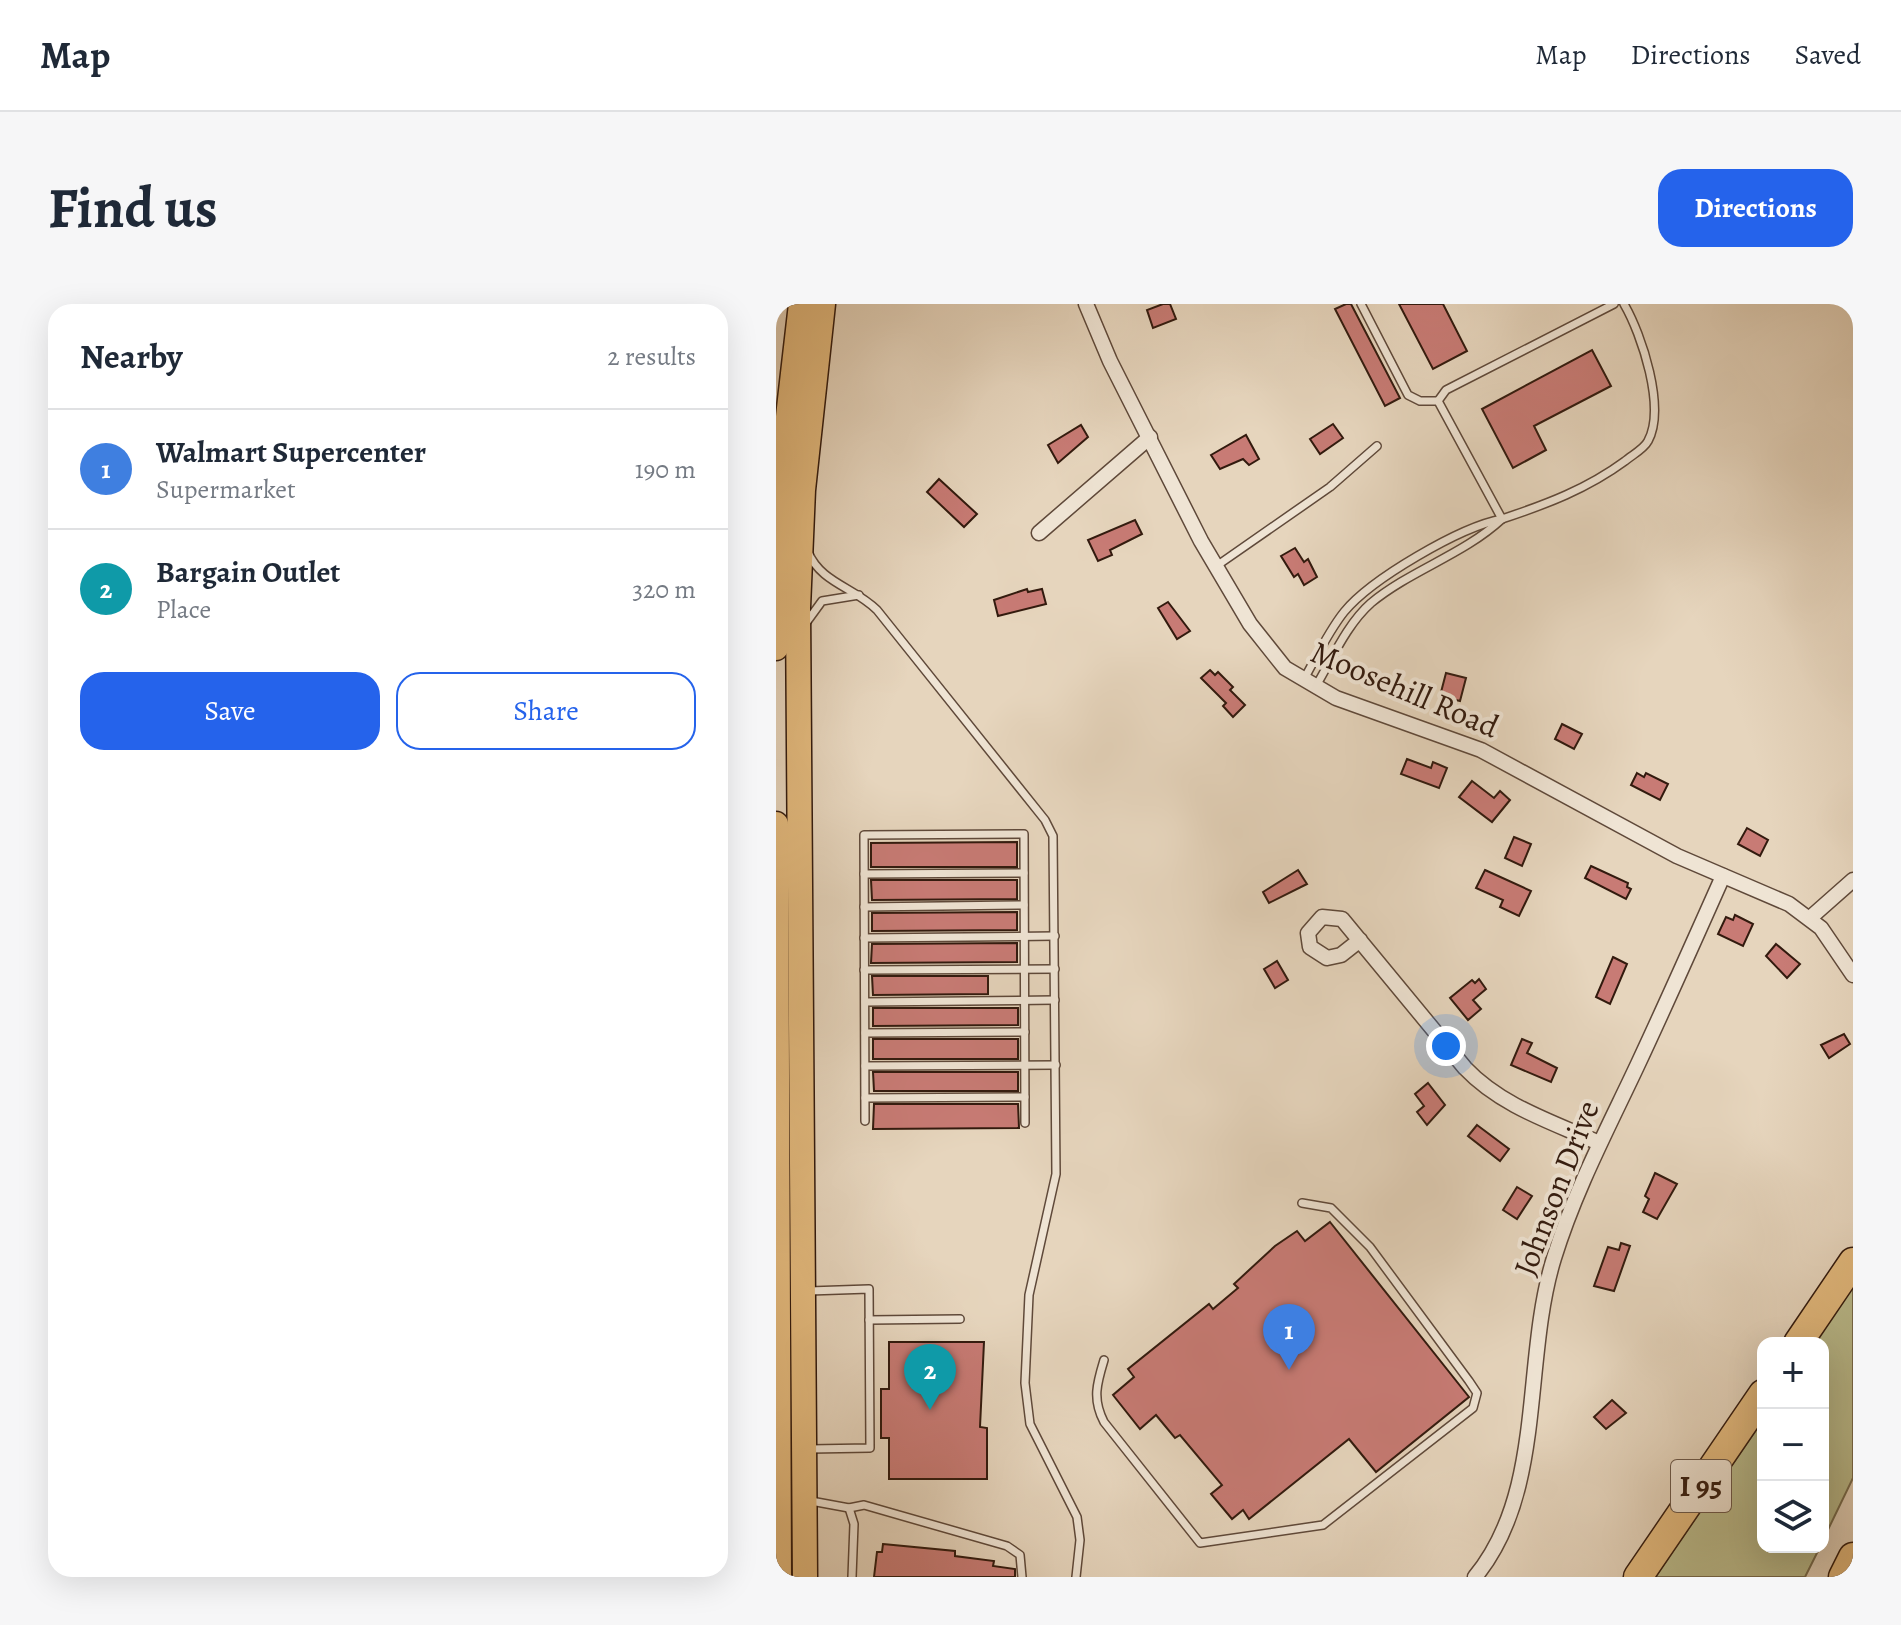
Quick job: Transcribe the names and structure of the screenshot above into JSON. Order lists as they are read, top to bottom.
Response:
{
  "streets": {
    "highway": ["I 95"],
    "street": ["Moosehill Road", "Johnson Drive"]
  },
  "crossings": [
    ["Moosehill Road", "Johnson Drive"]
  ],
  "page": {
    "header": "Map",
    "nav": ["Map", "Directions", "Saved"],
    "buttons": [
      "Directions",
      ["Save", "Share"]
    ],
    "title": "Find us",
    "heading": ["Nearby", "2 results"],
    "list": [
      {
        "mark": "1",
        "name": "Walmart Supercenter",
        "note": "Supermarket",
        "value": "190 m"
      },
      {
        "mark": "2",
        "name": "Bargain Outlet",
        "note": "Place",
        "value": "320 m"
      }
    ],
    "pins": ["1", "2"],
    "map_buttons": ["+", "−"]
  }
}
